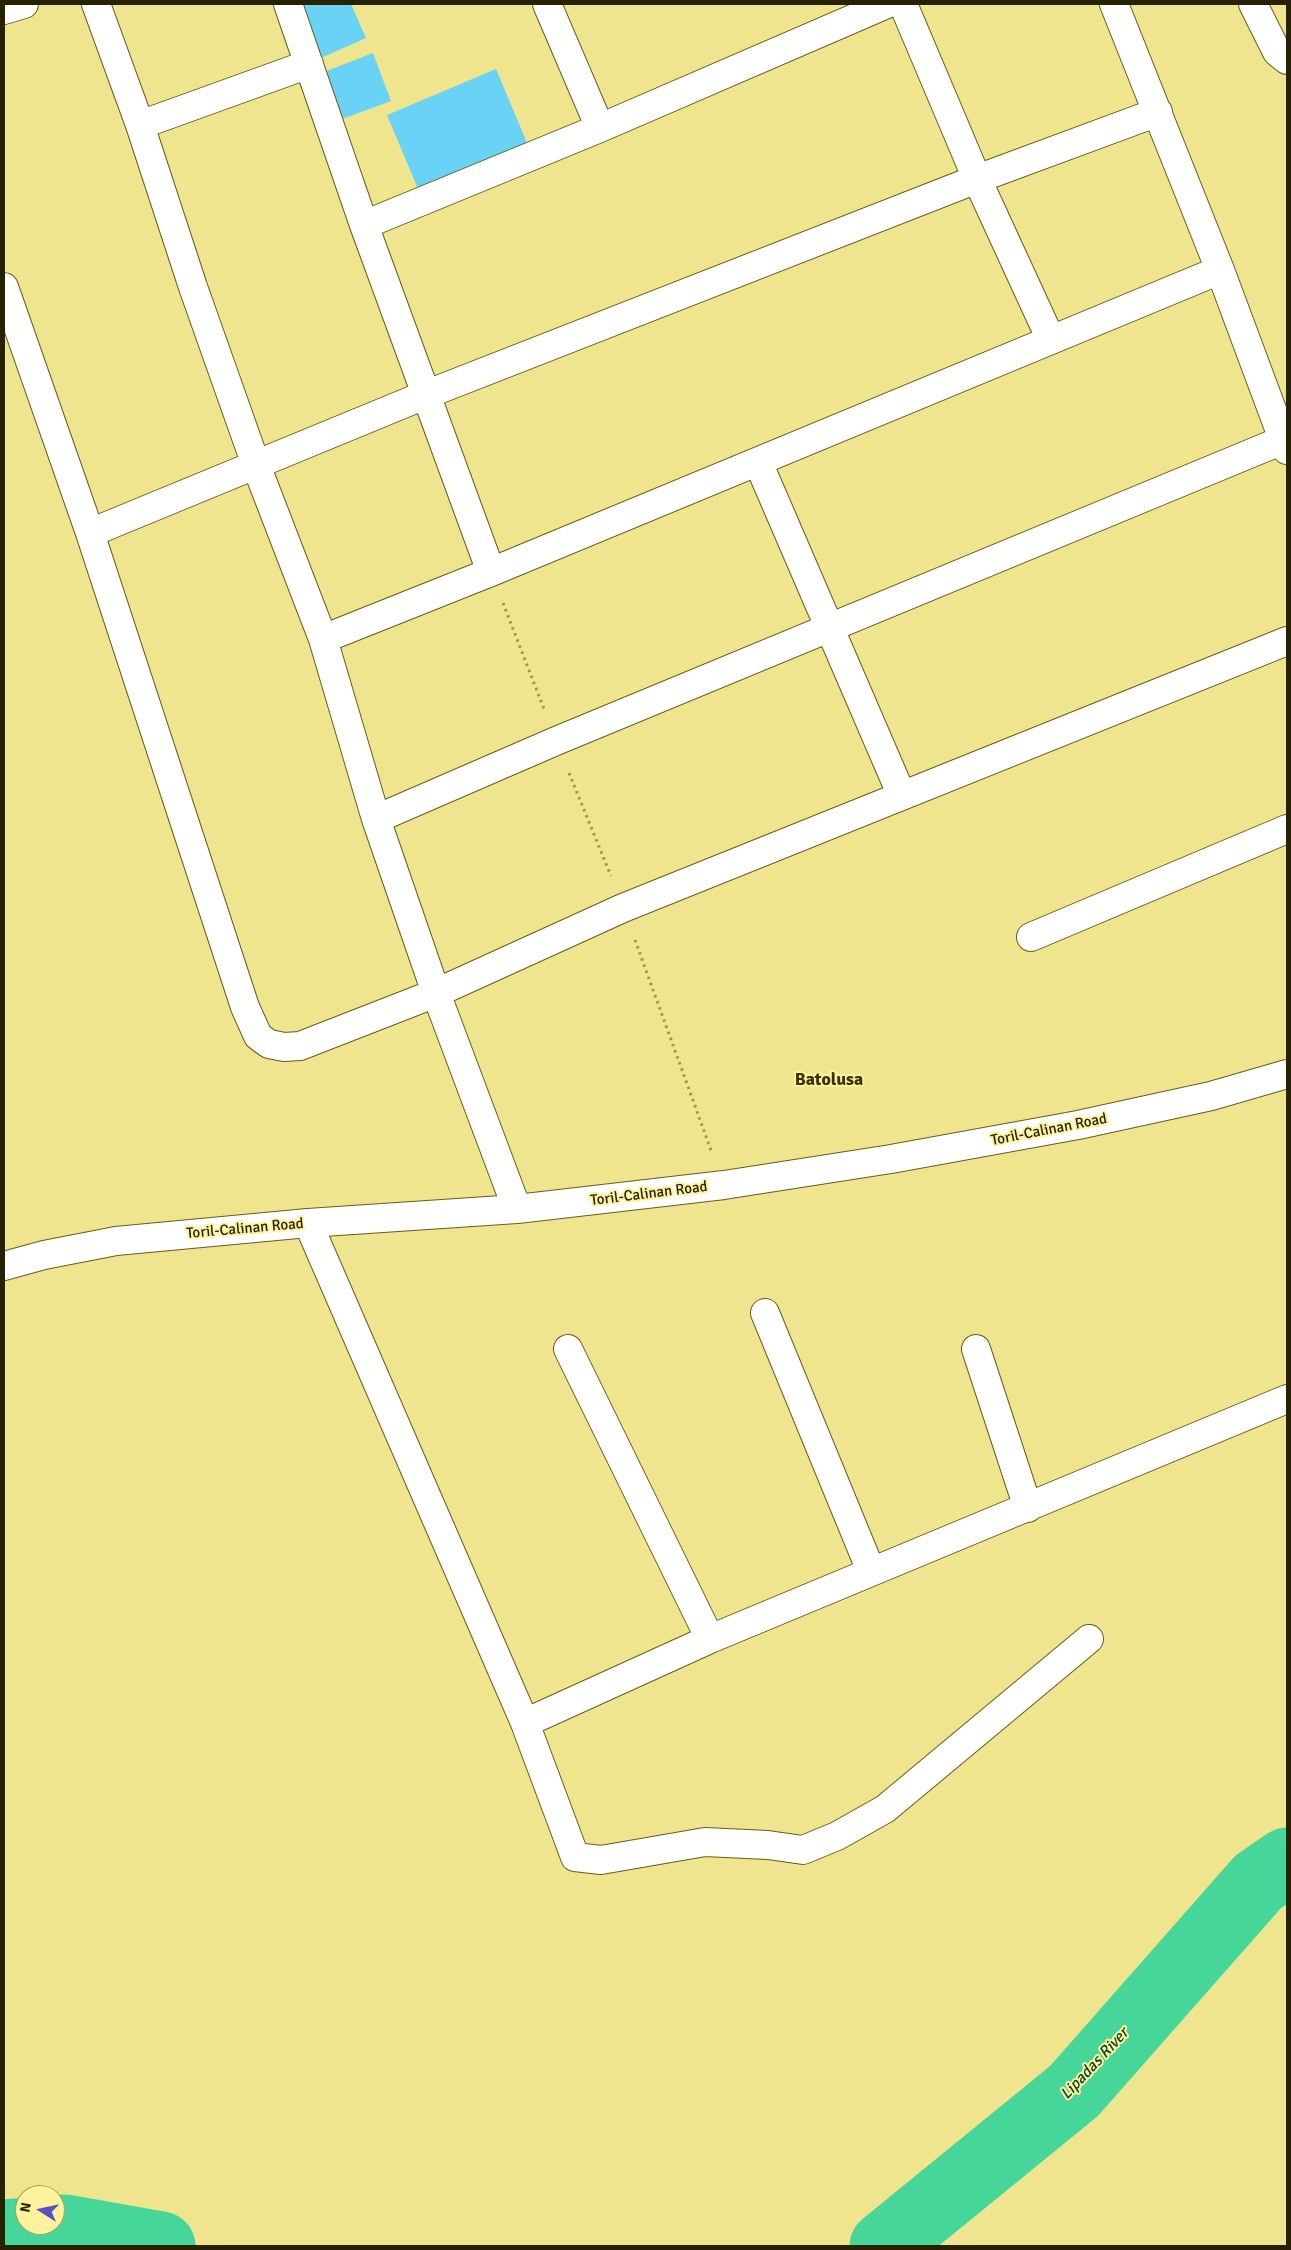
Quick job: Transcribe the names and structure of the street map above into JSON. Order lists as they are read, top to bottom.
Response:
{
  "streets": {
    "street": ["Toril-Calinan Road"]
  },
  "districts": ["Batolusa"],
  "water": ["Lipadas River"],
  "north": "left"
}
